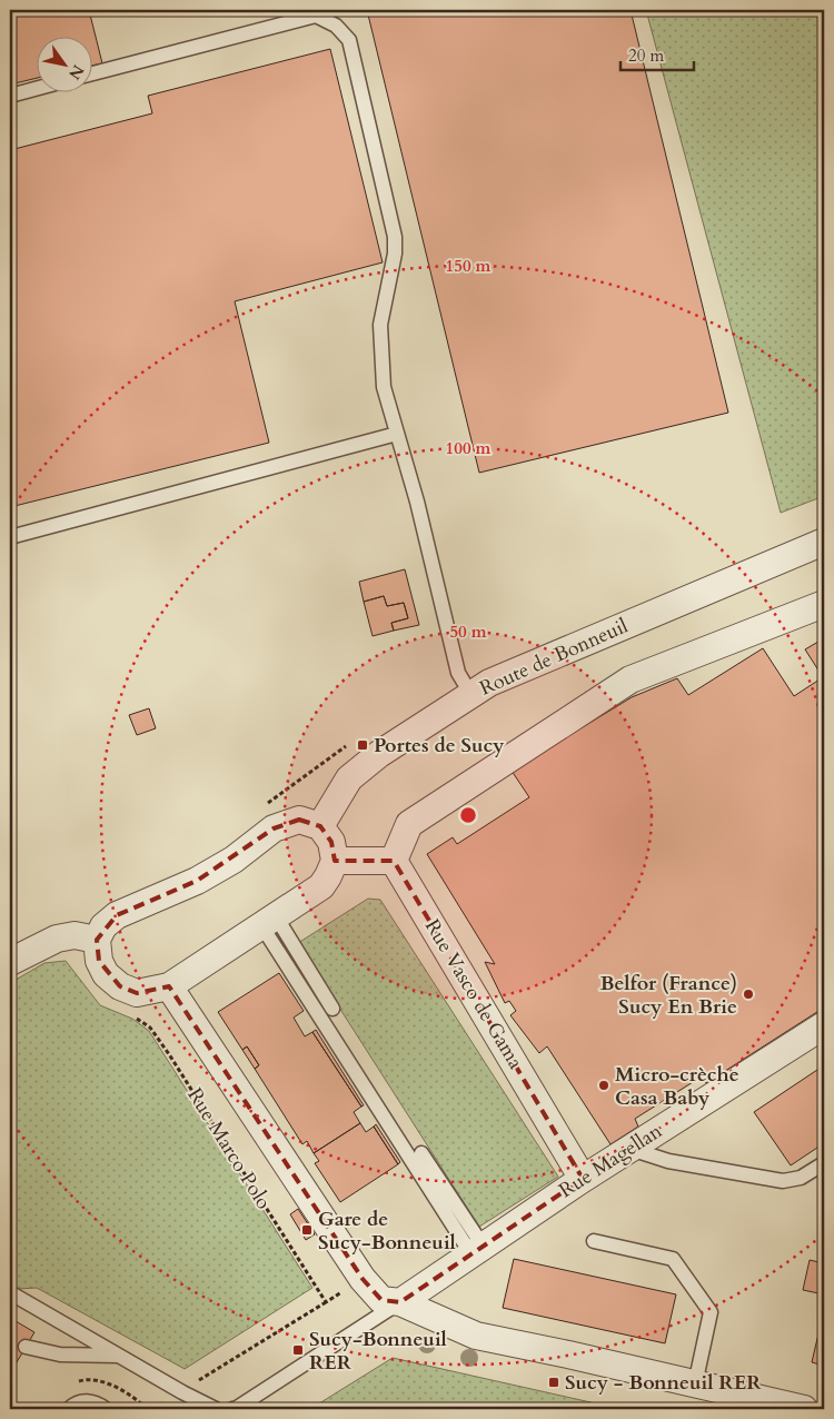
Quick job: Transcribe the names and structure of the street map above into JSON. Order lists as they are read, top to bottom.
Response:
{
  "streets": {
    "street": [
      "Route de Bonneuil",
      "Rue Vasco de Gama",
      "Rue Marco Polo",
      "Rue Magellan"
    ]
  },
  "crossings": [
    ["Rue Vasco de Gama", "Rue Magellan"],
    ["Rue Marco Polo", "Rue Magellan"]
  ],
  "places": {
    "transit": [
      "Portes de Sucy",
      "Gare de Sucy-Bonneuil",
      "Sucy-Bonneuil RER",
      "Sucy - Bonneuil RER"
    ],
    "other": ["Belfor (France) Sucy En Brie", "Micro-crèche Casa Baby"]
  },
  "scale_bar": "20 m",
  "north": "bottom right",
  "rings": ["150 m", "100 m", "50 m"]
}
